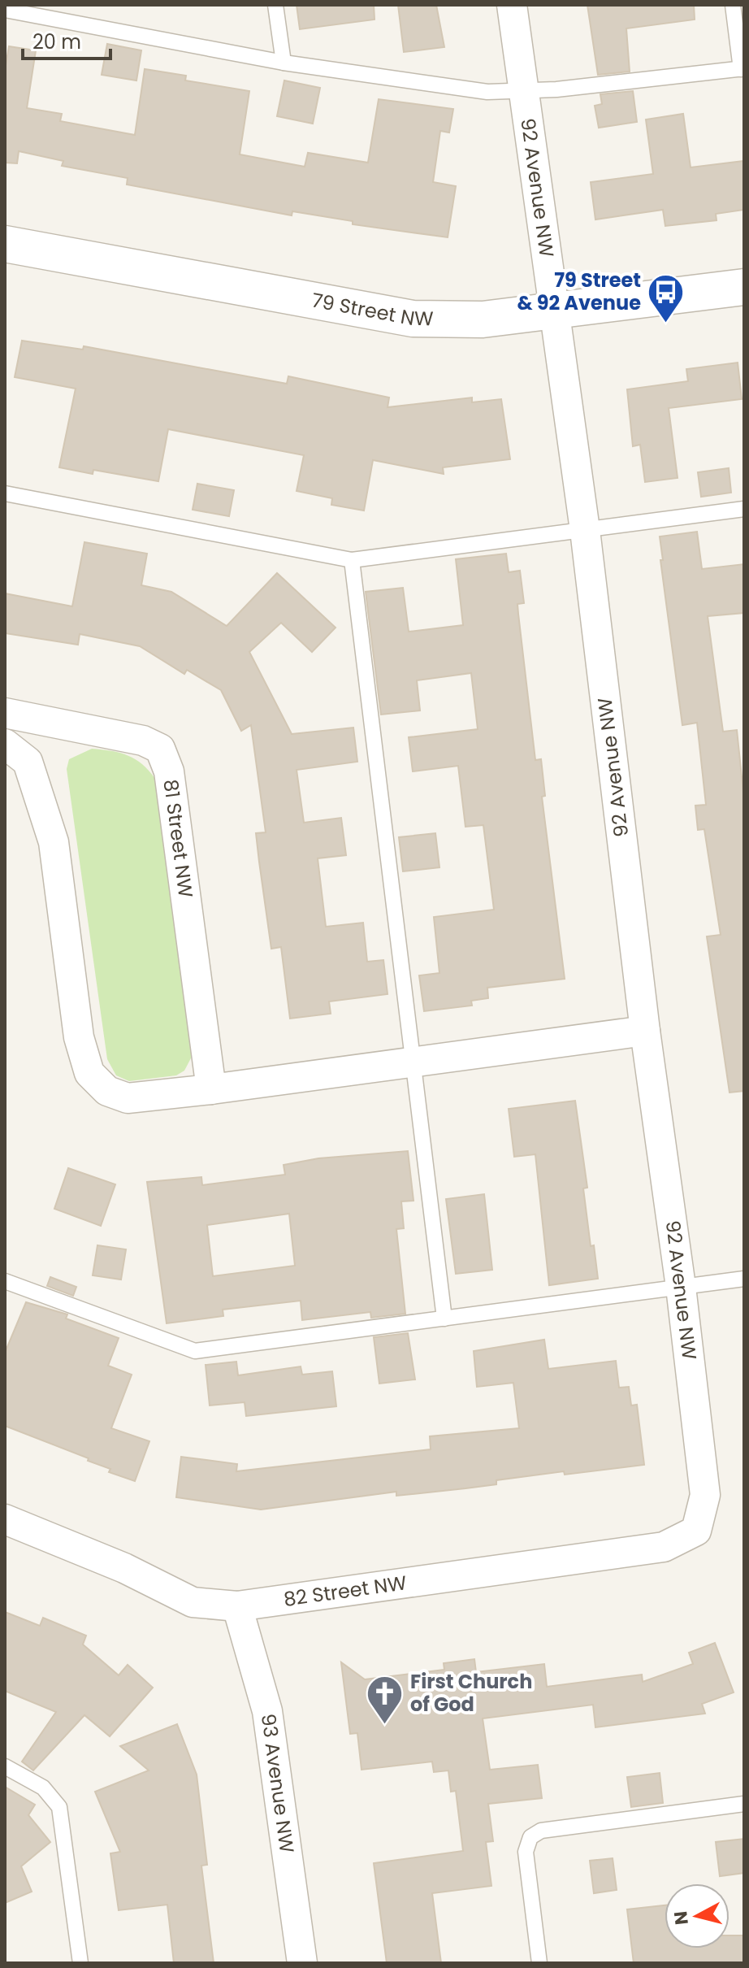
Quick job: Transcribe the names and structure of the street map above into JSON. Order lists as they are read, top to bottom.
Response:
{
  "streets": {
    "street": [
      "92 Avenue NW",
      "79 Street NW",
      "81 Street NW",
      "82 Street NW",
      "93 Avenue NW"
    ]
  },
  "crossings": [
    ["92 Avenue NW", "79 Street NW"],
    ["92 Avenue NW", "82 Street NW"],
    ["82 Street NW", "93 Avenue NW"]
  ],
  "places": {
    "bus stop": ["79 Street & 92 Avenue"],
    "church": ["First Church of God"]
  },
  "scale_bar": "20 m",
  "north": "left"
}
